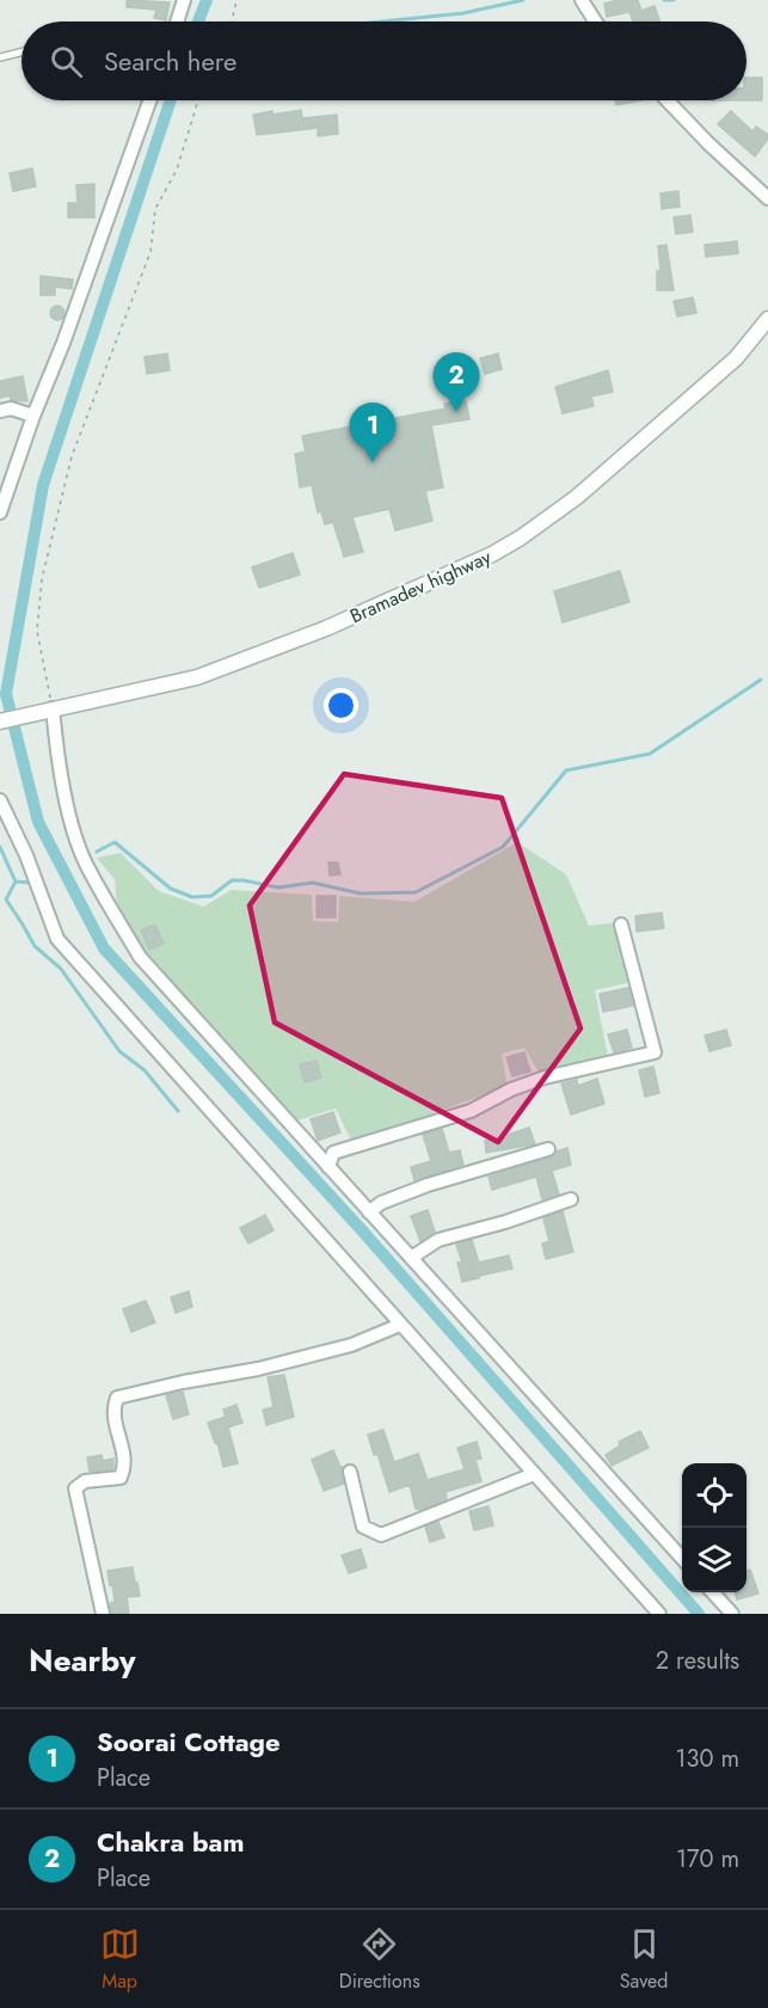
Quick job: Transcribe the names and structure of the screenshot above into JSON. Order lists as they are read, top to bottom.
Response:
{
  "streets": {
    "street": ["Bramadev highway"]
  },
  "page": {
    "search": "Search here",
    "pins": ["2", "1"],
    "heading": ["Nearby", "2 results"],
    "list": [
      {
        "mark": "1",
        "name": "Soorai Cottage",
        "note": "Place",
        "value": "130 m"
      },
      {
        "mark": "2",
        "name": "Chakra bam",
        "note": "Place",
        "value": "170 m"
      }
    ],
    "nav": ["Map", "Directions", "Saved"]
  }
}
